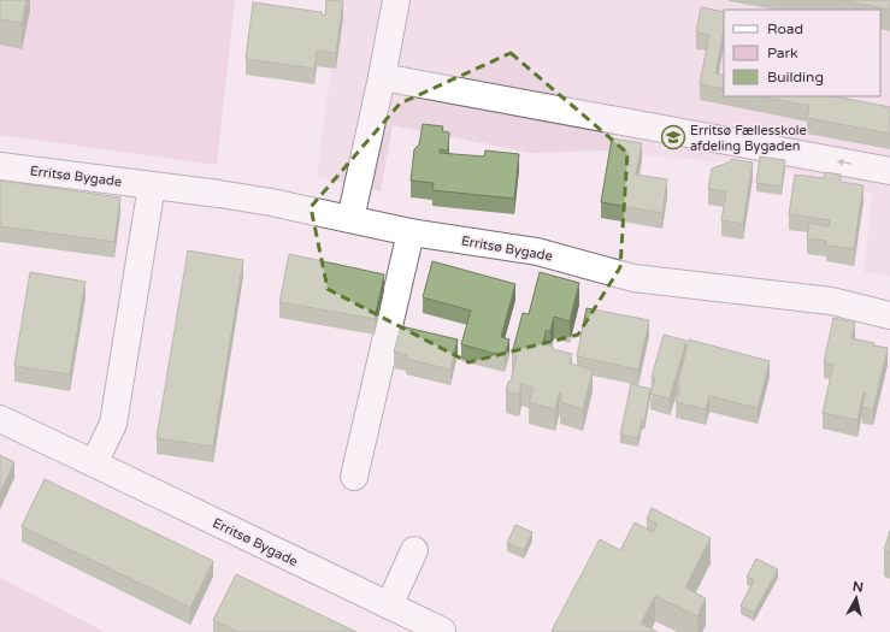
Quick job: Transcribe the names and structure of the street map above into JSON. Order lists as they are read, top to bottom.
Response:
{
  "streets": {
    "street": ["Erritsø Bygade"]
  },
  "places": {
    "school or university": ["Erritsø Fællesskole afdeling Bygaden"]
  },
  "legend": ["Road", "Park", "Building"],
  "north": "top"
}
